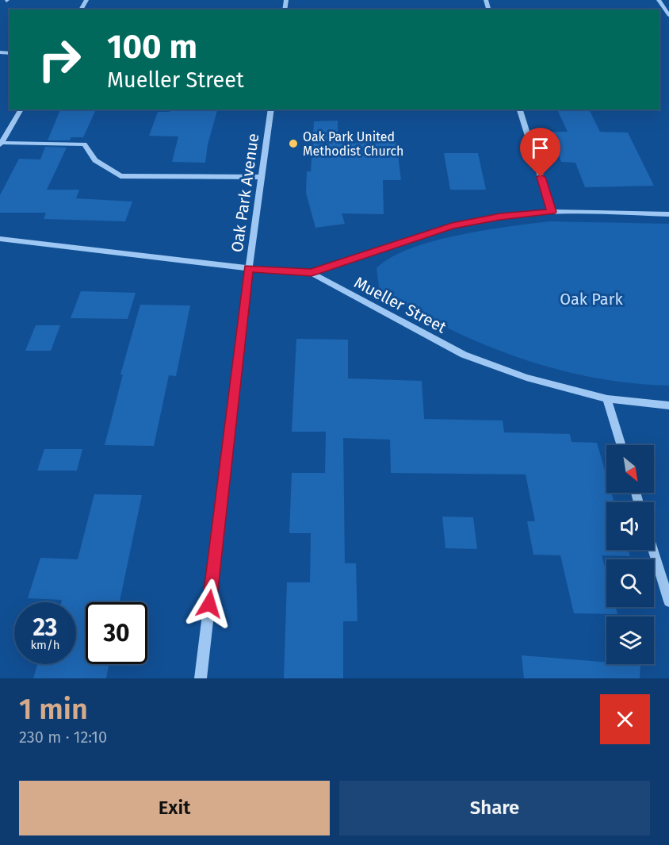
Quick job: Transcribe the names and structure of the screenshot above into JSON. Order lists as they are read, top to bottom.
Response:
{
  "streets": {
    "street": ["Oak Park Avenue", "Mueller Street"]
  },
  "crossings": [
    ["Oak Park Avenue", "Mueller Street"]
  ],
  "parks": ["Oak Park"],
  "places": ["Oak Park United Methodist Church"],
  "north": "bottom right",
  "page": {
    "turn": ["100 m", "Mueller Street"],
    "speed": "23 km/h",
    "limit": "30",
    "heading": ["1 min", "230 m · 12:10"],
    "buttons": ["Exit", "Share"]
  }
}
